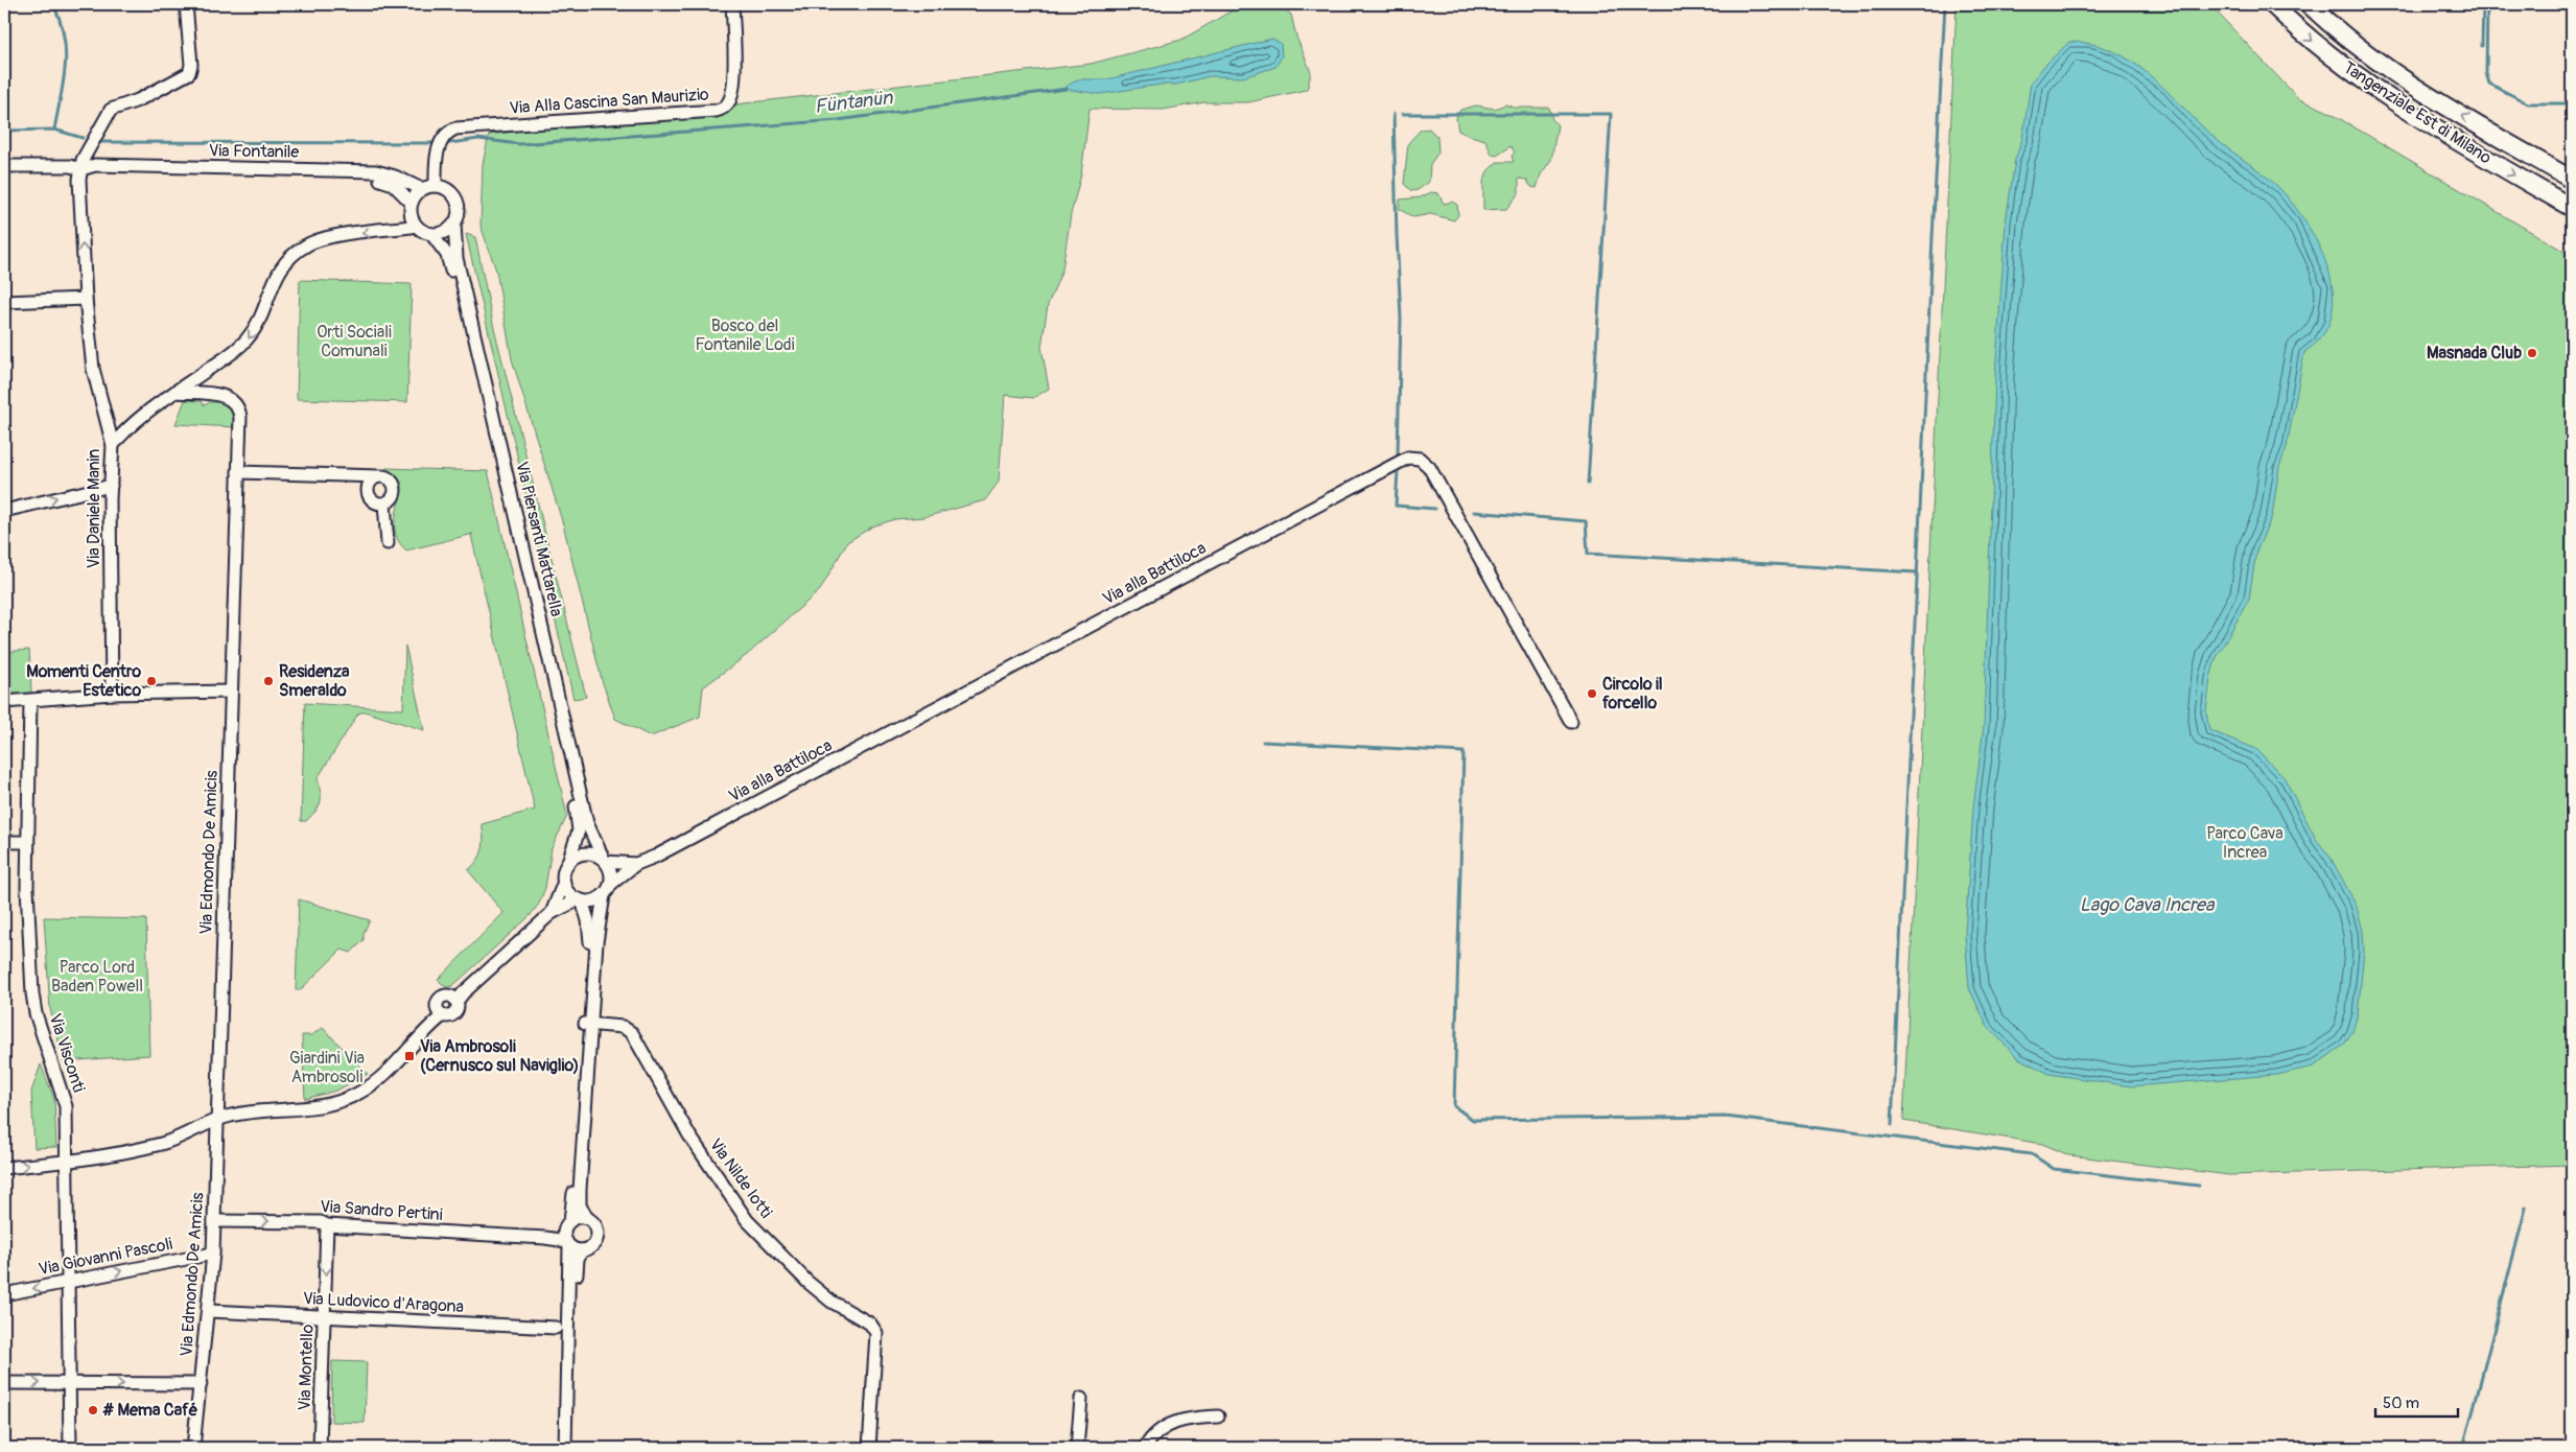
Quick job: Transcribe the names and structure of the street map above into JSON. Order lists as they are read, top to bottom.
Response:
{
  "streets": {
    "highway": ["Tangenziale Est di Milano"],
    "street": [
      "Via Alla Cascina San Maurizio",
      "Via Fontanile",
      "Via Daniele Manin",
      "Via Piersanti Mattarella",
      "Via alla Battiloca",
      "Via Edmondo De Amicis",
      "Via Visconti",
      "Via Nilde Iotti",
      "Via Sandro Pertini",
      "Via Giovanni Pascoli",
      "Via Ludovico d'Aragona",
      "Via Montello"
    ]
  },
  "crossings": [
    ["Via Alla Cascina San Maurizio", "Via Fontanile"],
    ["Via Alla Cascina San Maurizio", "Via Piersanti Mattarella"],
    ["Via Fontanile", "Via Daniele Manin"],
    ["Via Fontanile", "Via Piersanti Mattarella"],
    ["Via Piersanti Mattarella", "Via alla Battiloca"],
    ["Via Edmondo De Amicis", "Via Sandro Pertini"],
    ["Via Edmondo De Amicis", "Via Giovanni Pascoli"],
    ["Via Edmondo De Amicis", "Via Ludovico d'Aragona"],
    ["Via Visconti", "Via Giovanni Pascoli"],
    ["Via Sandro Pertini", "Via Montello"],
    ["Via Ludovico d'Aragona", "Via Montello"]
  ],
  "one_way": ["Via Montello"],
  "water": ["Füntanün", "Lago Cava Increa"],
  "parks": [
    "Bosco del Fontanile Lodi",
    "Orti Sociali Comunali",
    "Parco Cava Increa",
    "Parco Lord Baden Powell",
    "Giardini Via Ambrosoli"
  ],
  "places": {
    "other": [
      "Masnada Club",
      "Momenti Centro Estetico",
      "Residenza Smeraldo",
      "Circolo il forcello",
      "# Mema Café"
    ],
    "transit": ["Via Ambrosoli (Cernusco sul Naviglio)"]
  },
  "scale_bar": "50 m"
}
